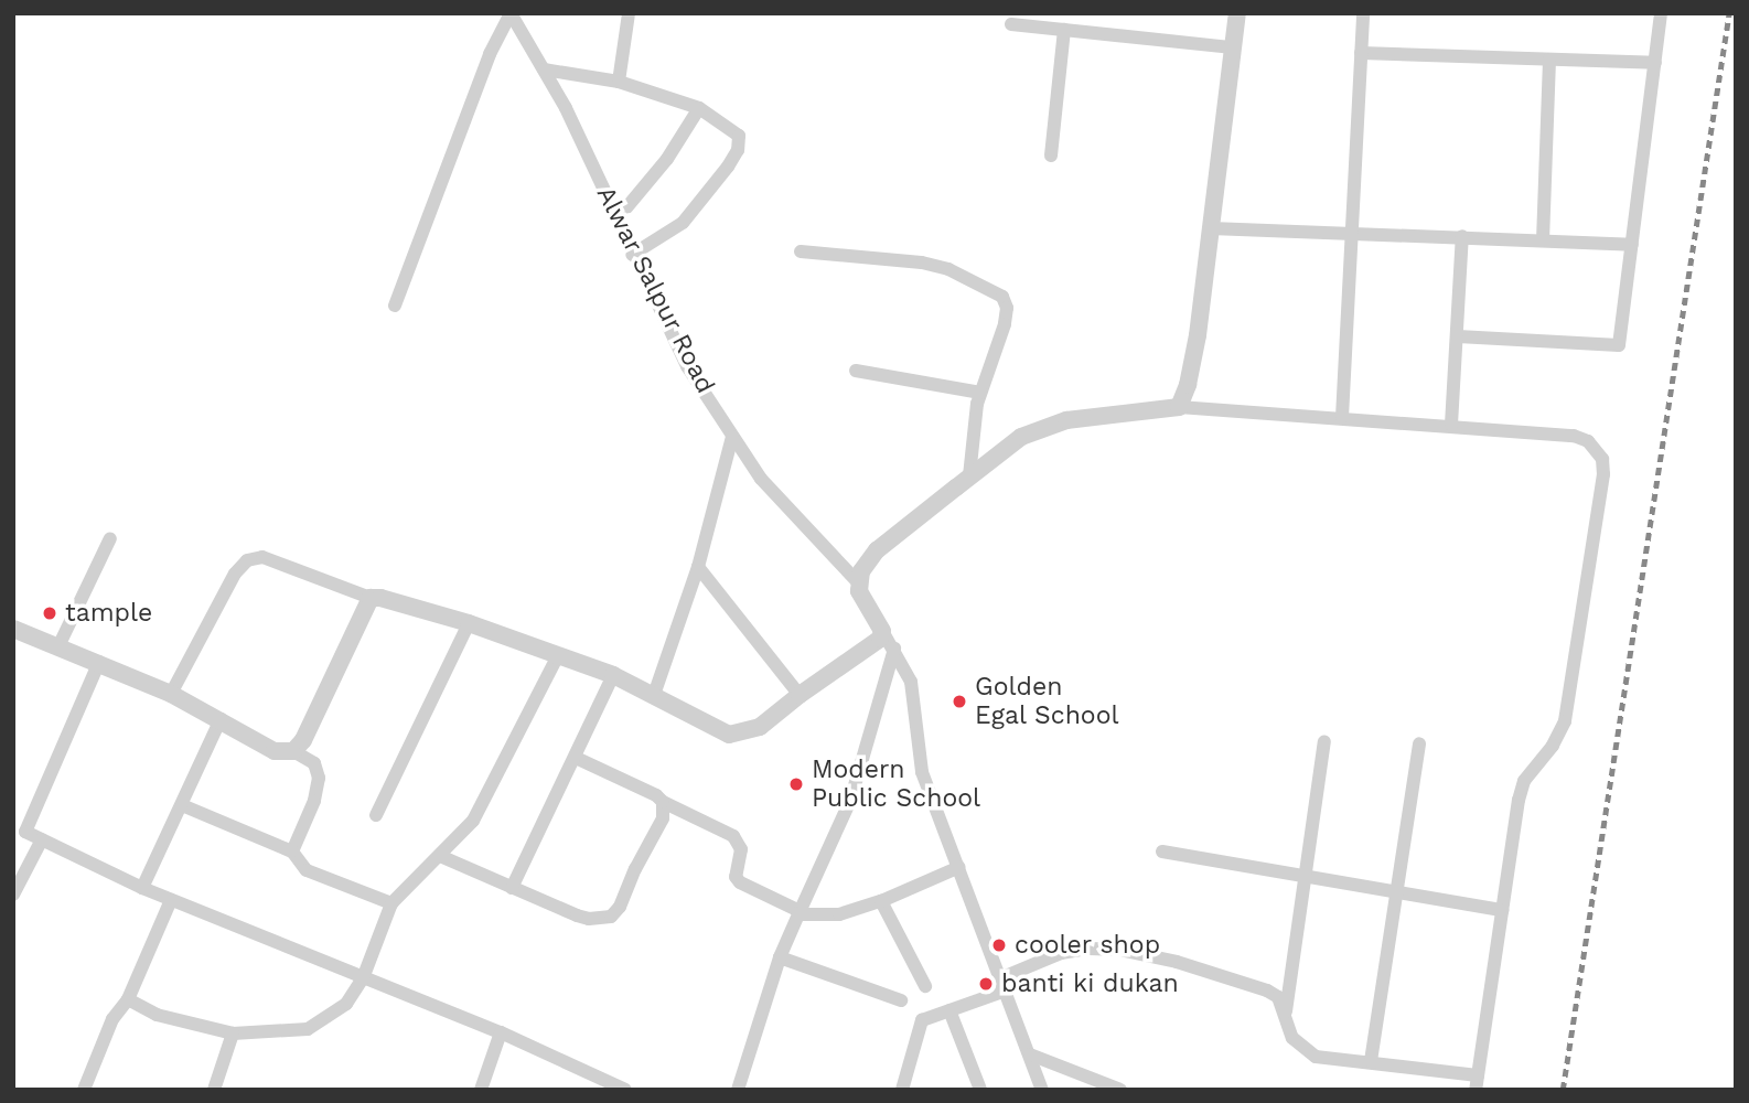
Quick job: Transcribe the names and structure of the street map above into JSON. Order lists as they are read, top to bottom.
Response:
{
  "streets": {
    "street": ["Alwar Salpur Road"]
  },
  "places": [
    "tample",
    "Golden Egal School",
    "Modern Public School",
    "cooler shop",
    "banti ki dukan"
  ]
}
